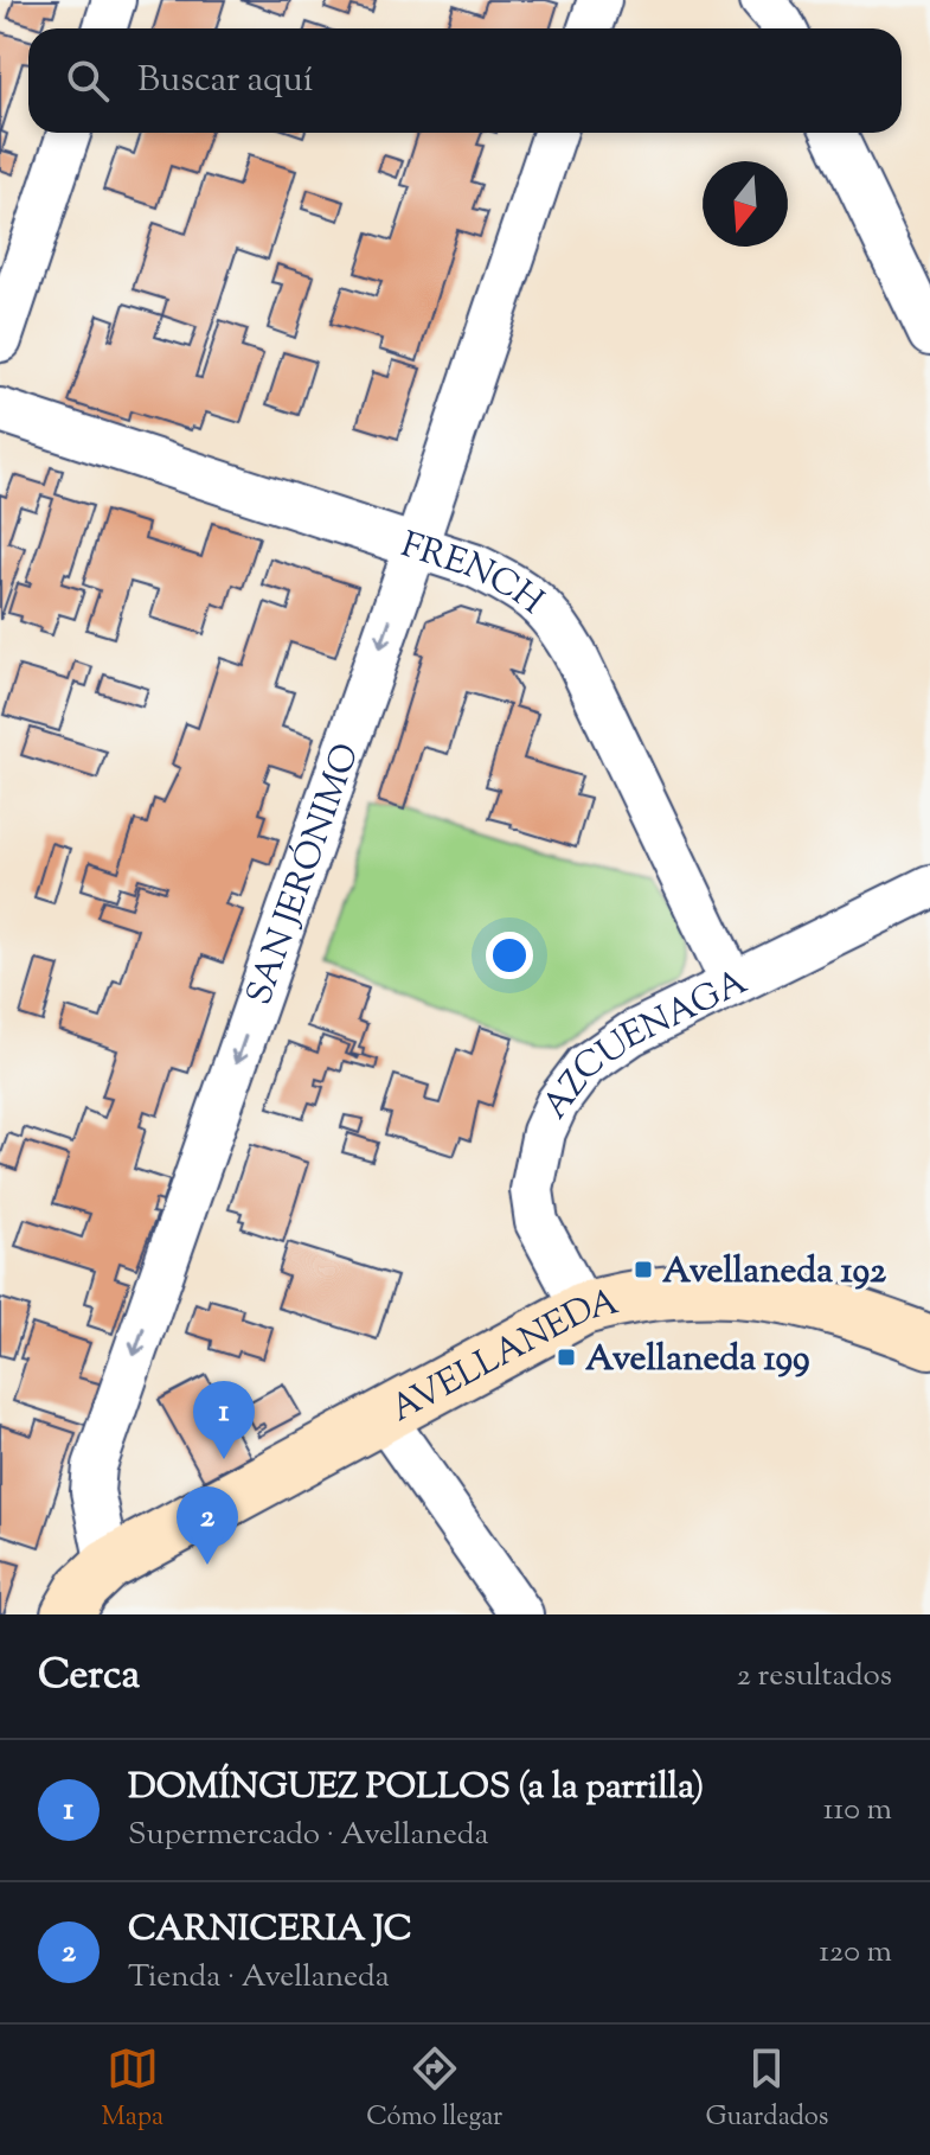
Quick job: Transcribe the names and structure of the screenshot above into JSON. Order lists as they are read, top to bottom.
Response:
{
  "streets": {
    "main road": ["AVELLANEDA"],
    "street": ["FRENCH", "SAN JERÓNIMO", "AZCUENAGA"]
  },
  "crossings": [
    ["FRENCH", "SAN JERÓNIMO"],
    ["FRENCH", "AZCUENAGA"],
    ["SAN JERÓNIMO", "AVELLANEDA"],
    ["AZCUENAGA", "AVELLANEDA"]
  ],
  "one_way": ["SAN JERÓNIMO"],
  "places": {
    "transit": ["Avellaneda 192", "Avellaneda 199"]
  },
  "north": "bottom",
  "page": {
    "search": "Buscar aquí",
    "pins": ["1", "2"],
    "heading": ["Cerca", "2 resultados"],
    "list": [
      {
        "mark": "1",
        "name": "DOMÍNGUEZ POLLOS (a la parrilla)",
        "note": "Supermercado · Avellaneda",
        "value": "110 m"
      },
      {
        "mark": "2",
        "name": "CARNICERIA JC",
        "note": "Tienda · Avellaneda",
        "value": "120 m"
      }
    ],
    "nav": ["Mapa", "Cómo llegar", "Guardados"]
  }
}
